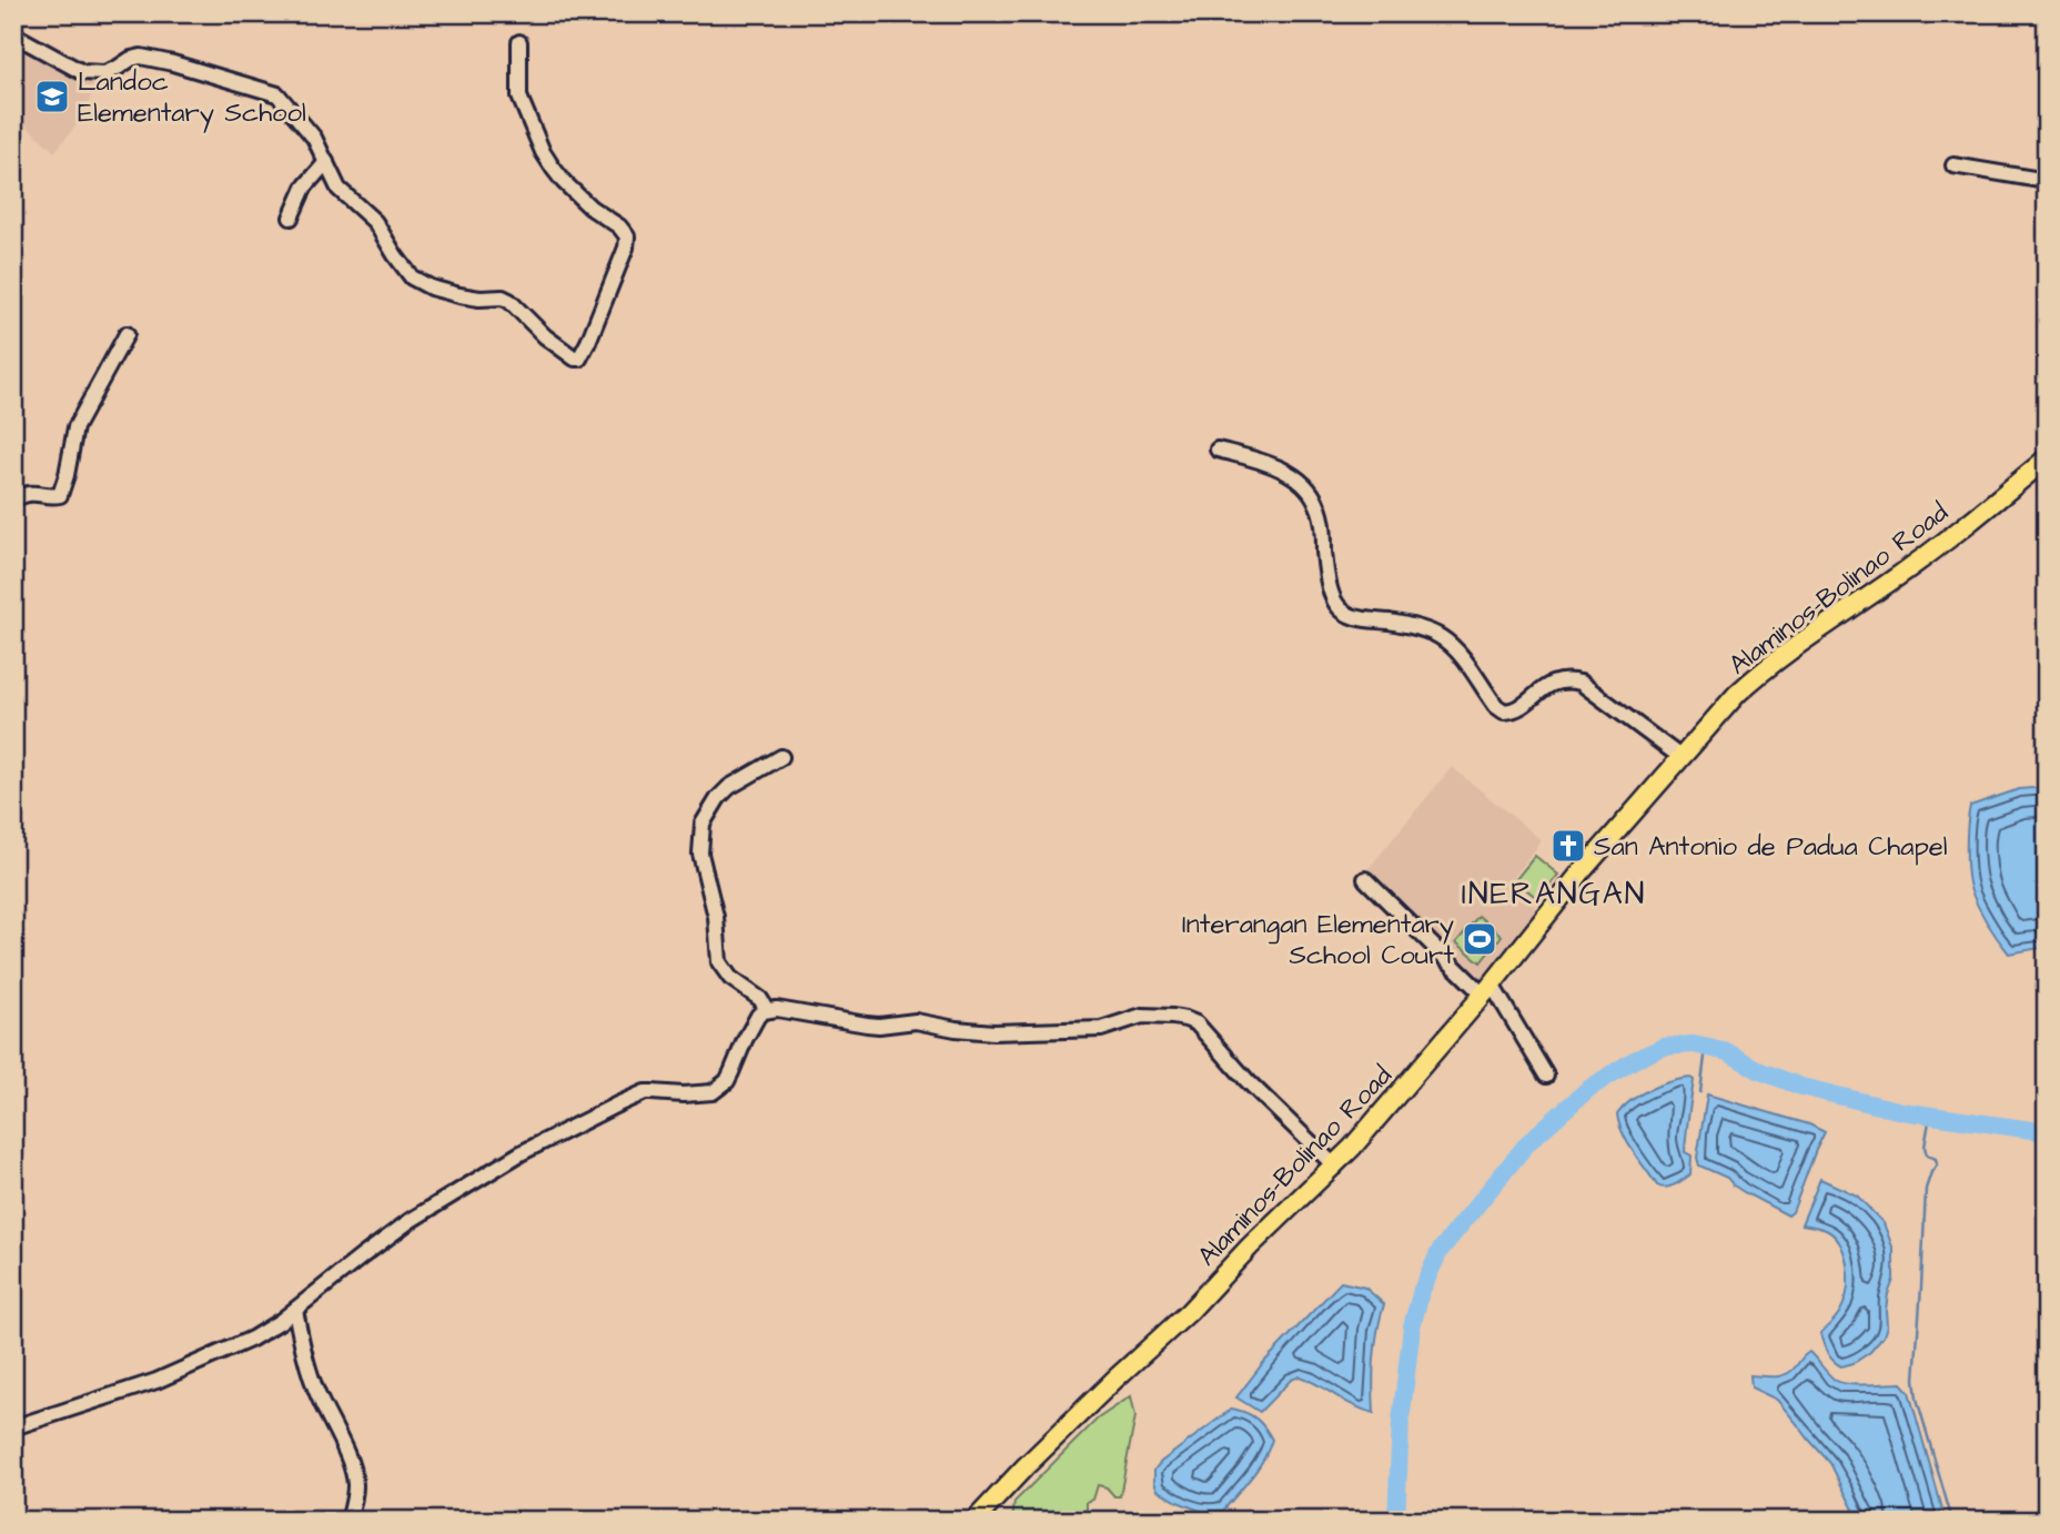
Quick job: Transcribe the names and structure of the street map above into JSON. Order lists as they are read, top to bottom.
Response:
{
  "streets": {
    "main road": ["Alaminos-Bolinao Road"]
  },
  "districts": ["INERANGAN"],
  "places": {
    "school or university": ["Landoc Elementary School"],
    "church": ["San Antonio de Padua Chapel"],
    "sports": ["Interangan Elementary School Court"]
  }
}
